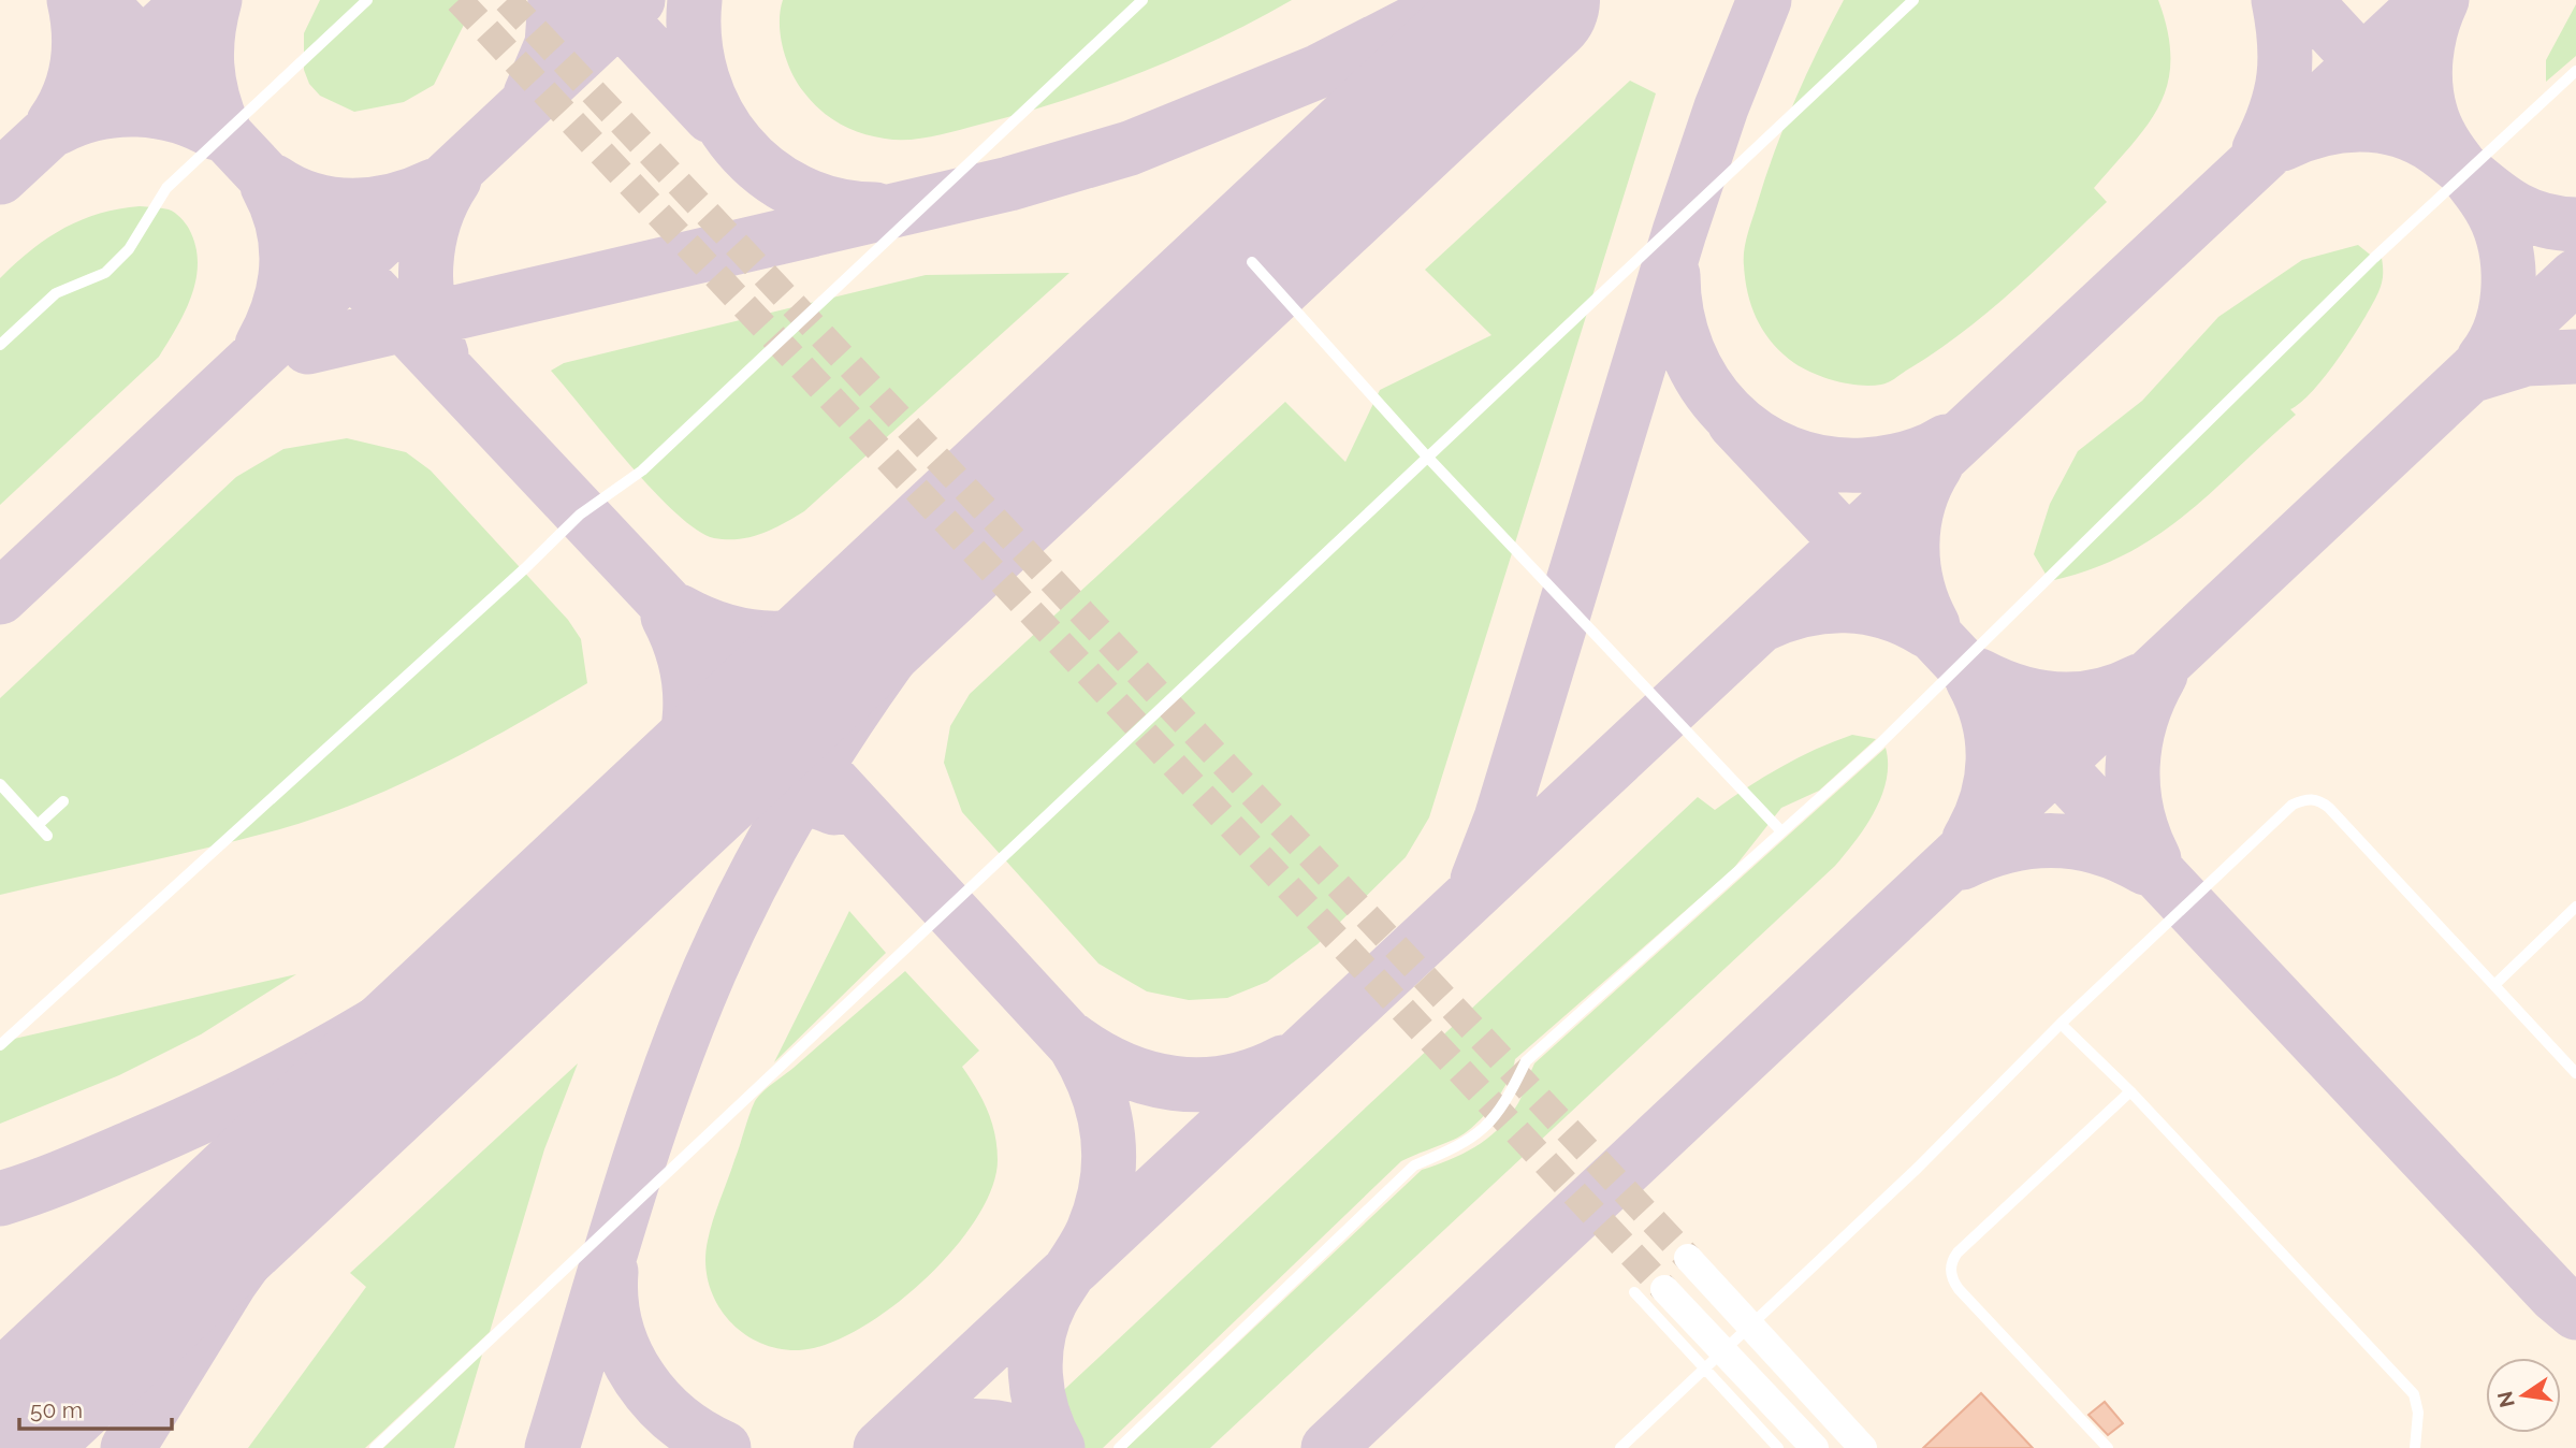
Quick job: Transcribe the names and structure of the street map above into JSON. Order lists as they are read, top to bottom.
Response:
{
  "scale_bar": "50 m",
  "north": "left"
}
